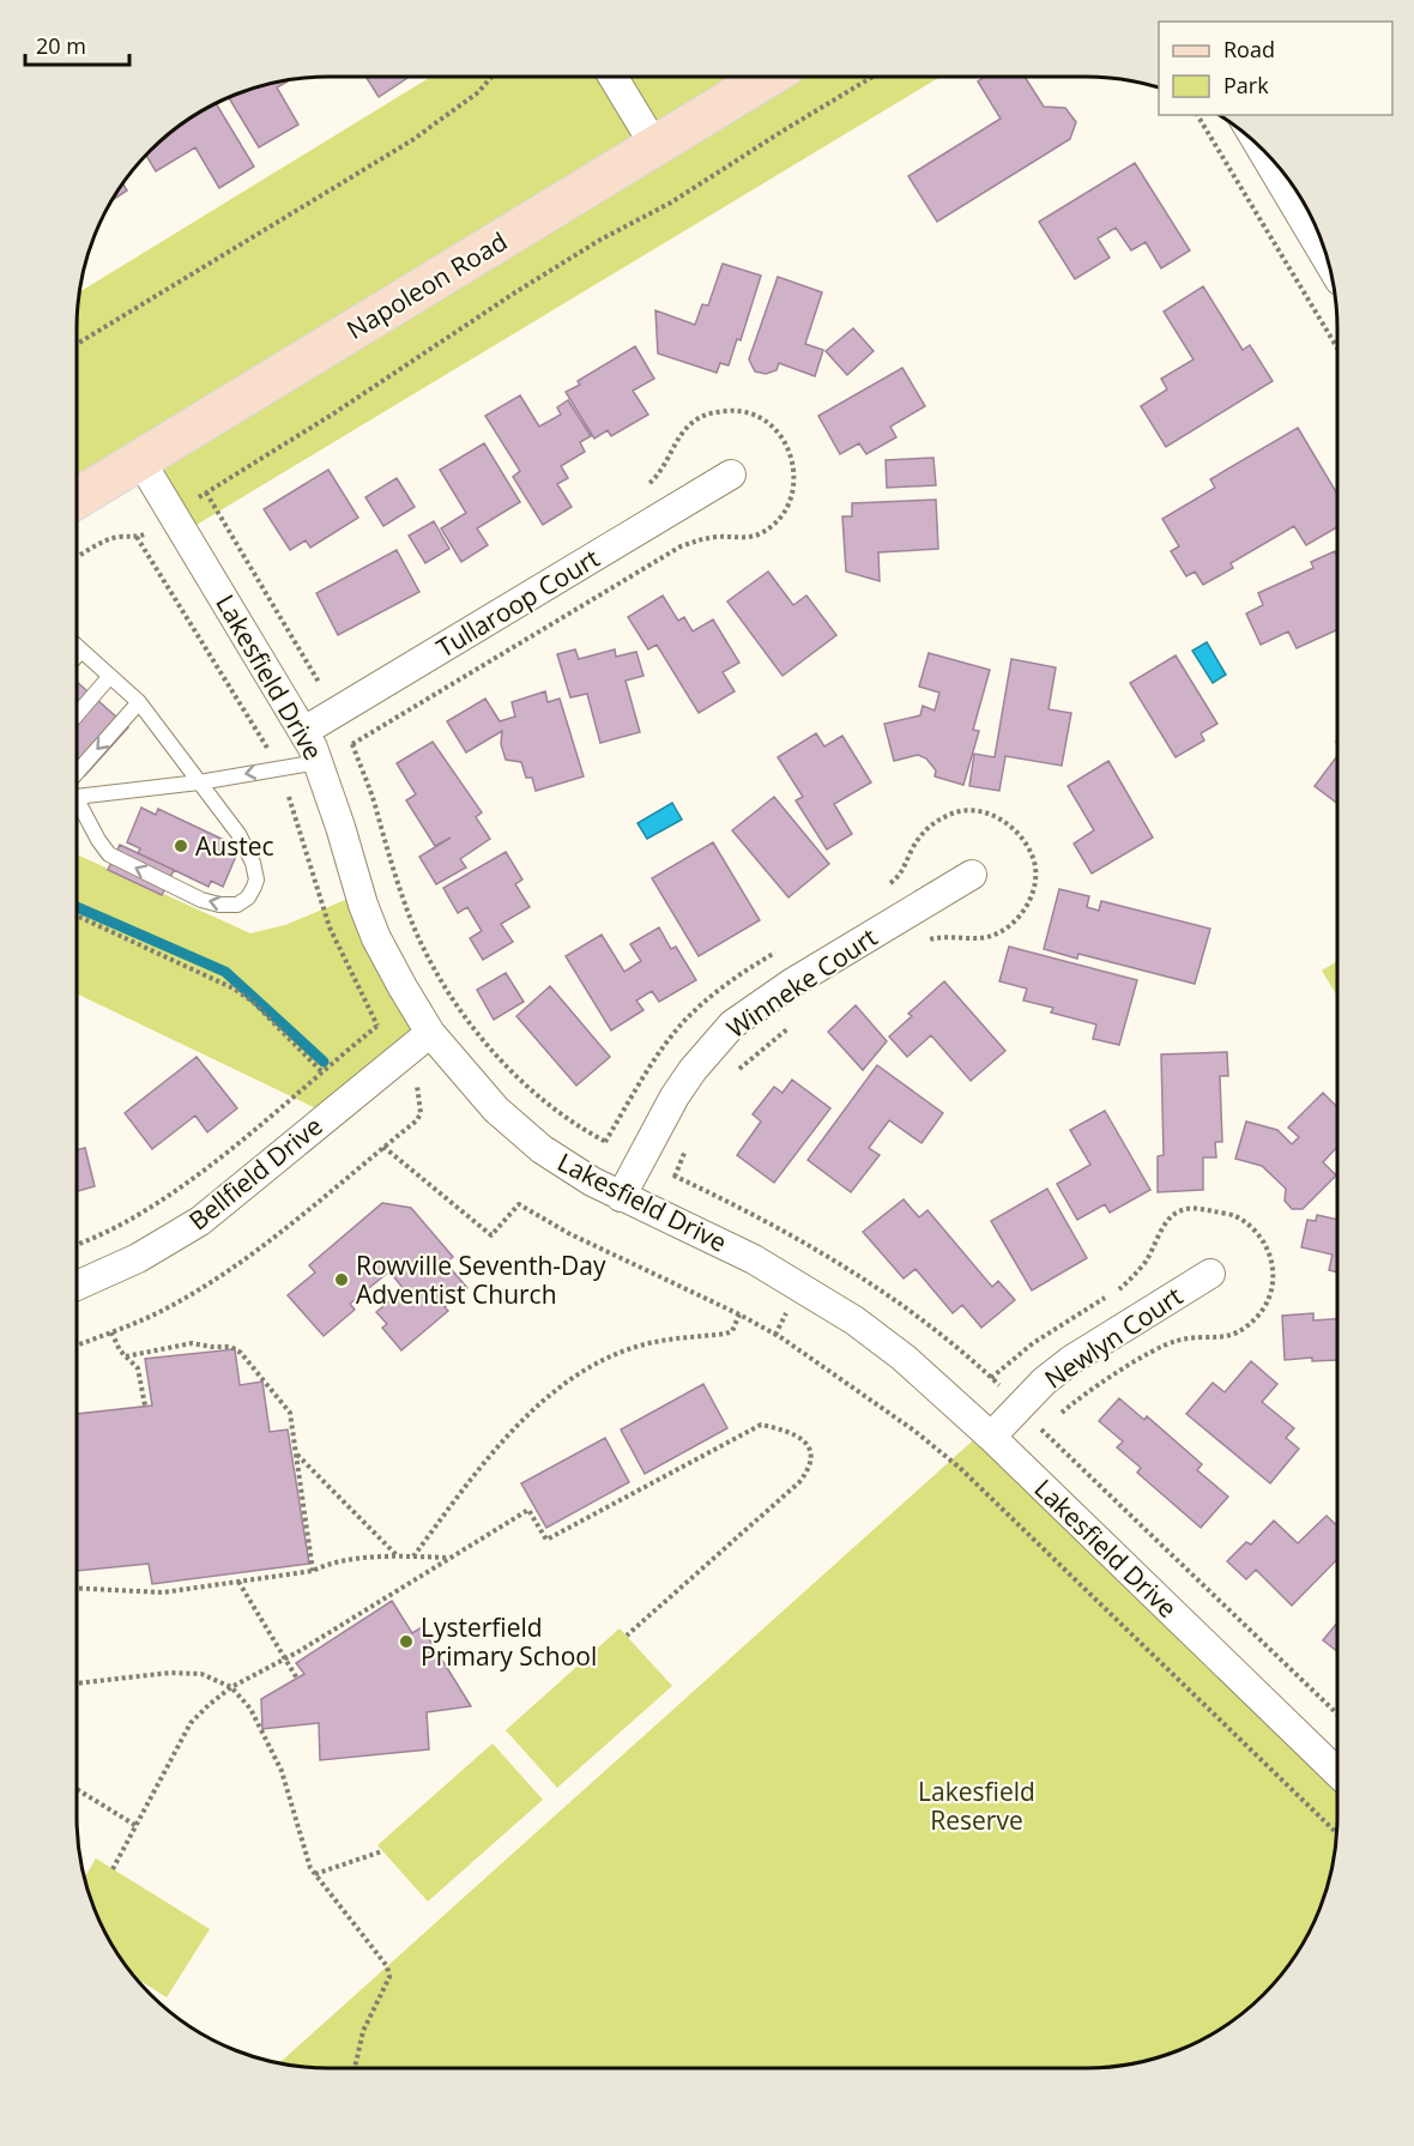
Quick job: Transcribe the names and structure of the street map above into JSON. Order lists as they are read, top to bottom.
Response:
{
  "streets": {
    "main road": ["Napoleon Road"],
    "street": [
      "Tullaroop Court",
      "Lakesfield Drive",
      "Winneke Court",
      "Bellfield Drive",
      "Newlyn Court"
    ]
  },
  "crossings": [
    ["Napoleon Road", "Lakesfield Drive"],
    ["Tullaroop Court", "Lakesfield Drive"],
    ["Lakesfield Drive", "Winneke Court"],
    ["Lakesfield Drive", "Bellfield Drive"],
    ["Lakesfield Drive", "Newlyn Court"]
  ],
  "parks": ["Lakesfield Reserve"],
  "places": ["Austec", "Rowville Seventh-Day Adventist Church", "Lysterfield Primary School"],
  "legend": ["Road", "Park"],
  "scale_bar": "20 m"
}
